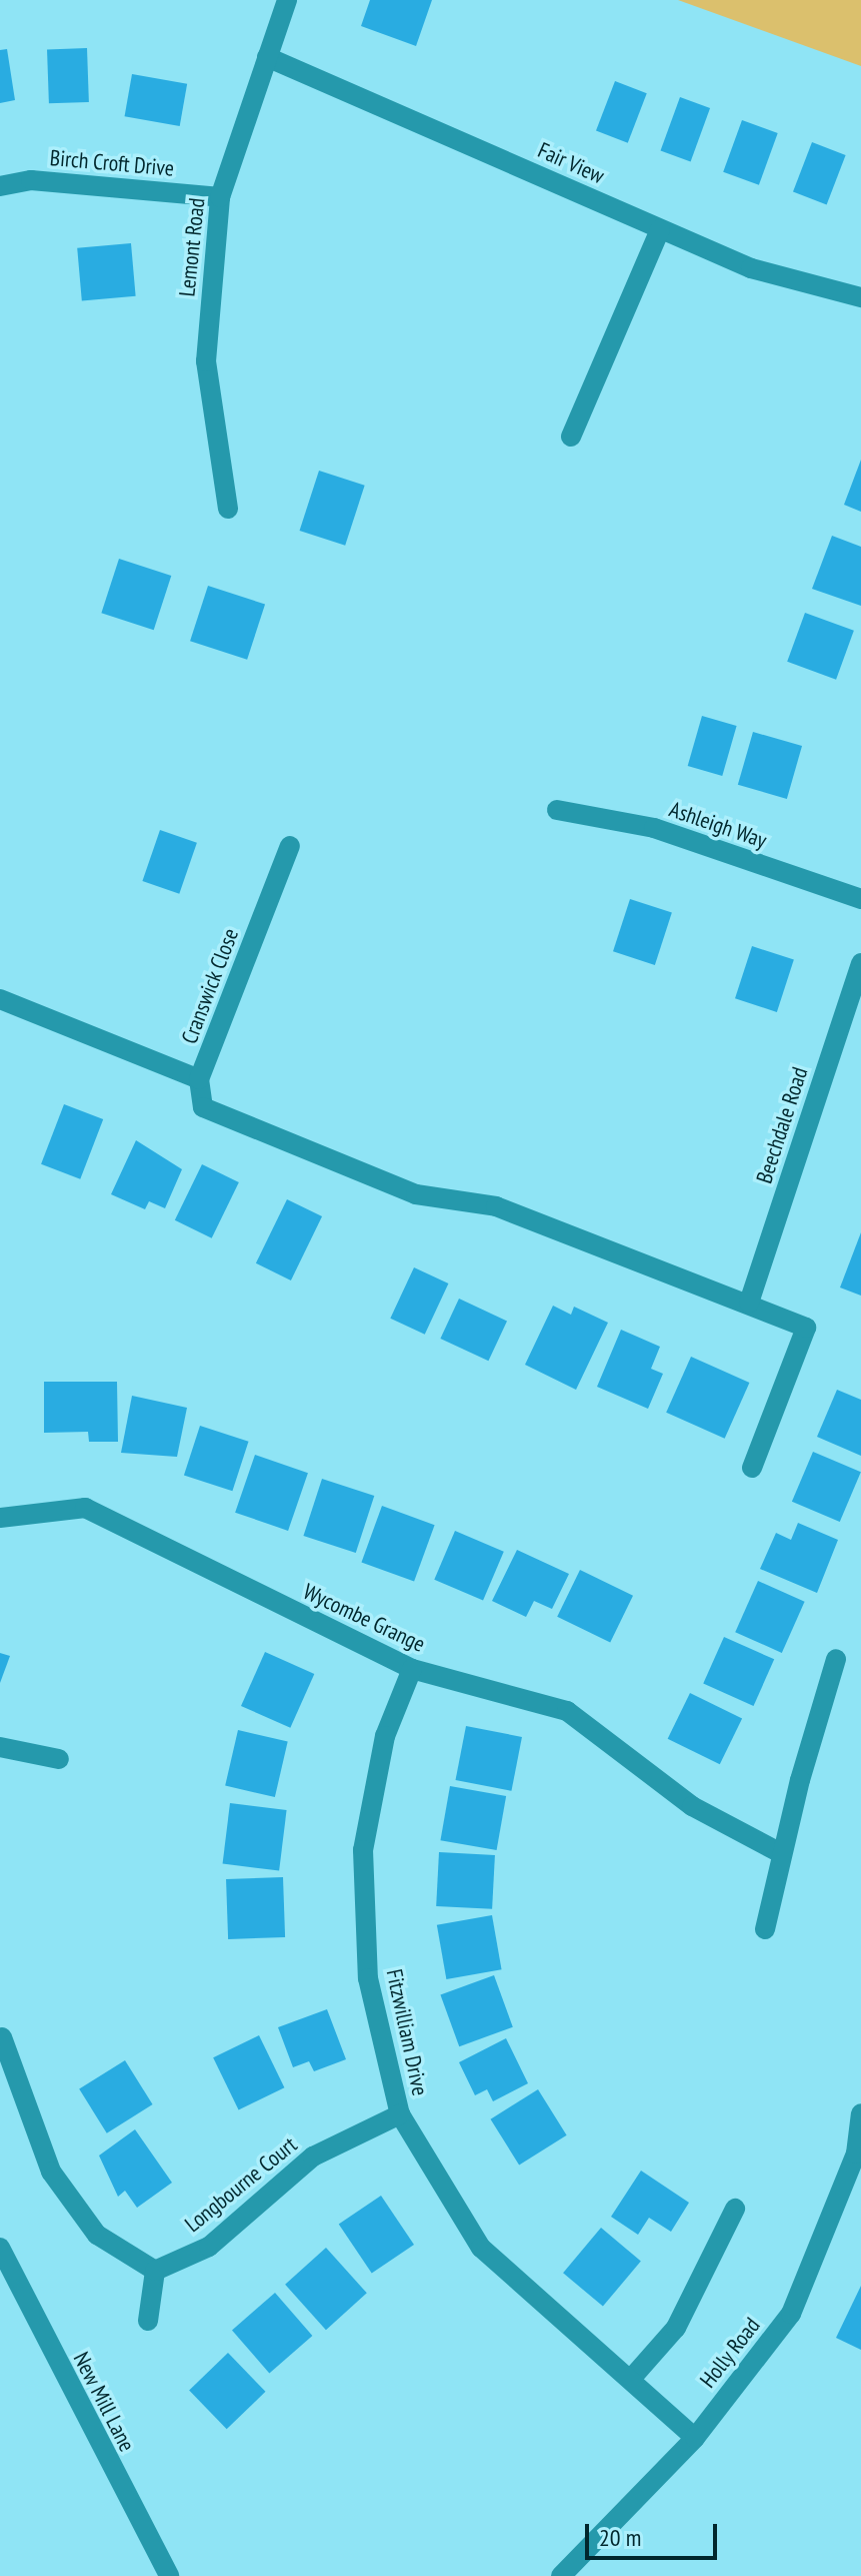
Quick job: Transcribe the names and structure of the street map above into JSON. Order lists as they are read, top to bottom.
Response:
{
  "streets": {
    "street": [
      "Birch Croft Drive",
      "Fair View",
      "Lemont Road",
      "Ashleigh Way",
      "Cranswick Close",
      "Beechdale Road",
      "Wycombe Grange",
      "Fitzwilliam Drive",
      "Longbourne Court",
      "Holly Road",
      "New Mill Lane"
    ]
  },
  "crossings": [
    ["Birch Croft Drive", "Lemont Road"],
    ["Fair View", "Lemont Road"],
    ["Wycombe Grange", "Fitzwilliam Drive"],
    ["Fitzwilliam Drive", "Longbourne Court"],
    ["Fitzwilliam Drive", "Holly Road"]
  ],
  "scale_bar": "20 m"
}
